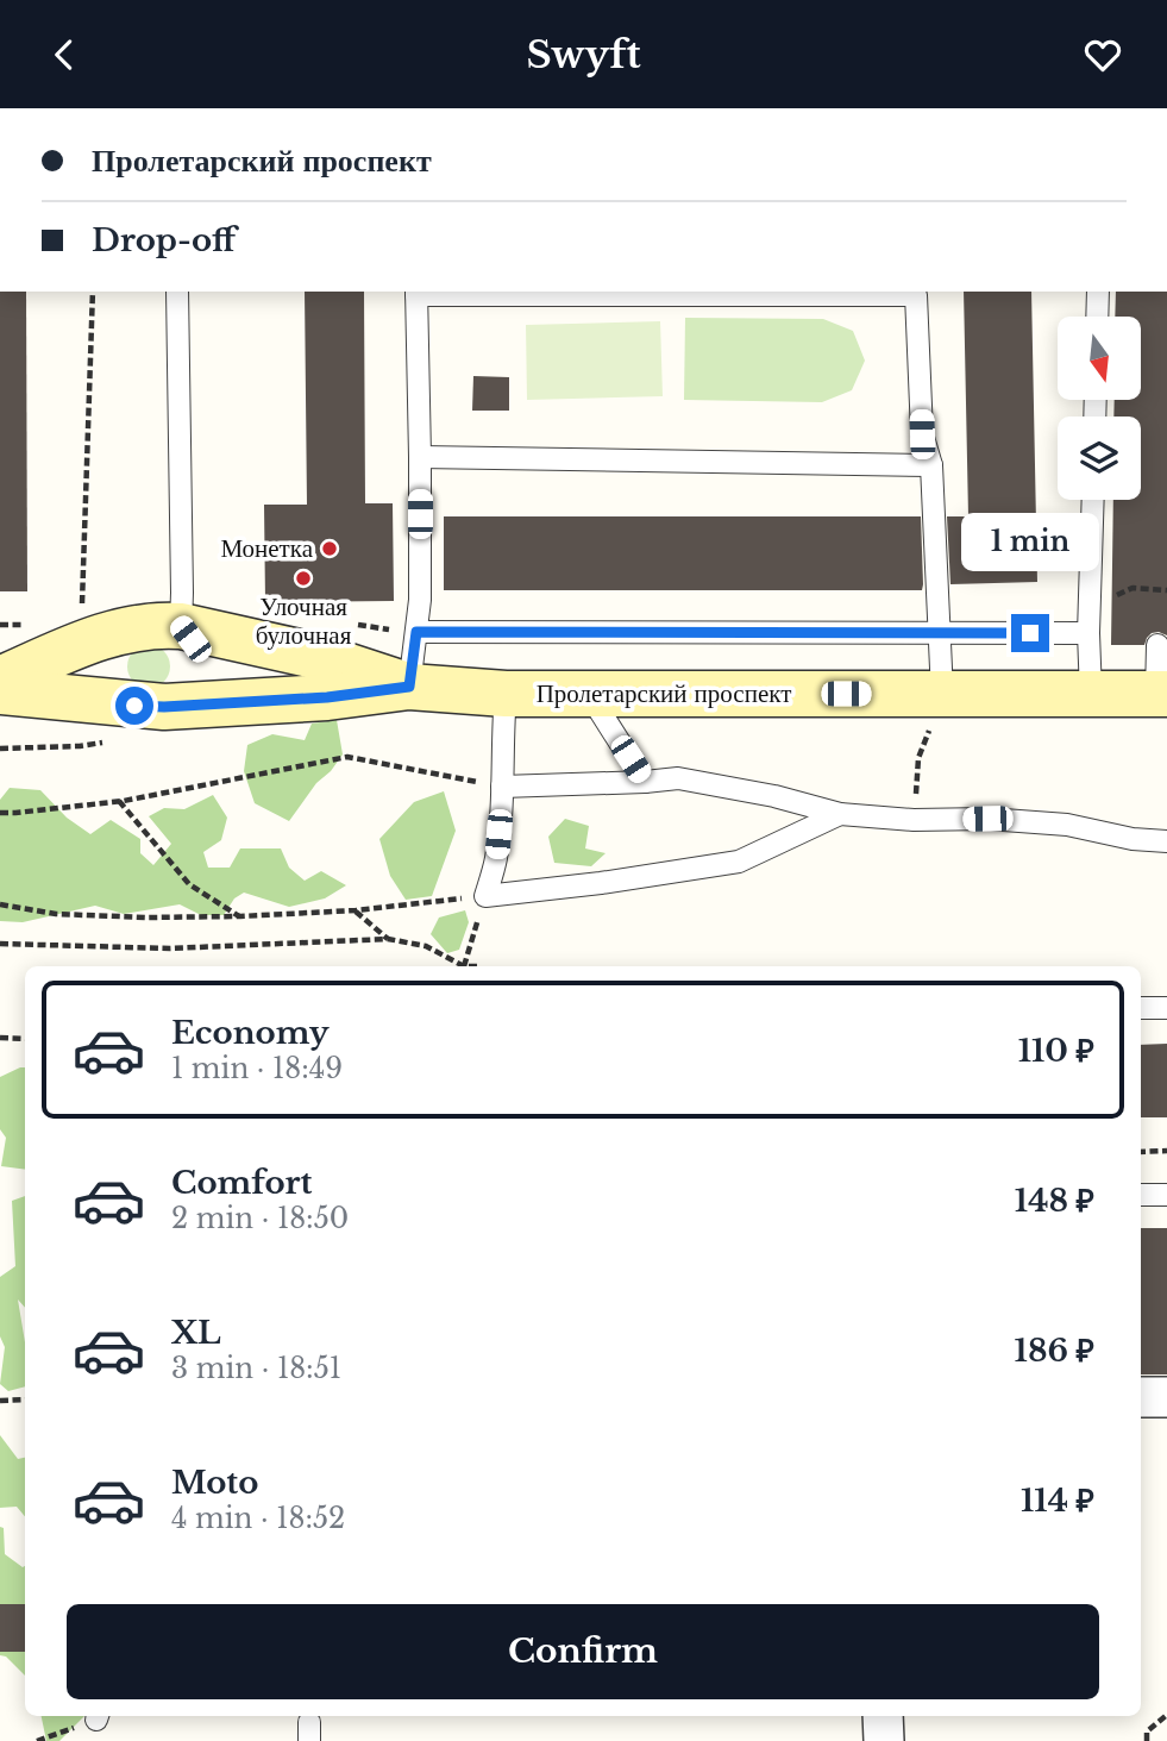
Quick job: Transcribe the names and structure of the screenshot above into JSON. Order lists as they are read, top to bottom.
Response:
{
  "streets": {
    "main road": ["Пролетарский проспект"]
  },
  "places": ["Монетка", "Улочная булочная"],
  "north": "bottom",
  "page": {
    "header": "Swyft",
    "banner": ["Пролетарский проспект", "Drop-off"],
    "bubble": "1 min",
    "list": [
      {
        "name": "Economy",
        "note": "1 min · 18:49",
        "value": "110 ₽"
      },
      {
        "name": "Comfort",
        "note": "2 min · 18:50",
        "value": "148 ₽"
      },
      {
        "name": "XL",
        "note": "3 min · 18:51",
        "value": "186 ₽"
      },
      {
        "name": "Moto",
        "note": "4 min · 18:52",
        "value": "114 ₽"
      }
    ],
    "buttons": "Confirm"
  }
}
